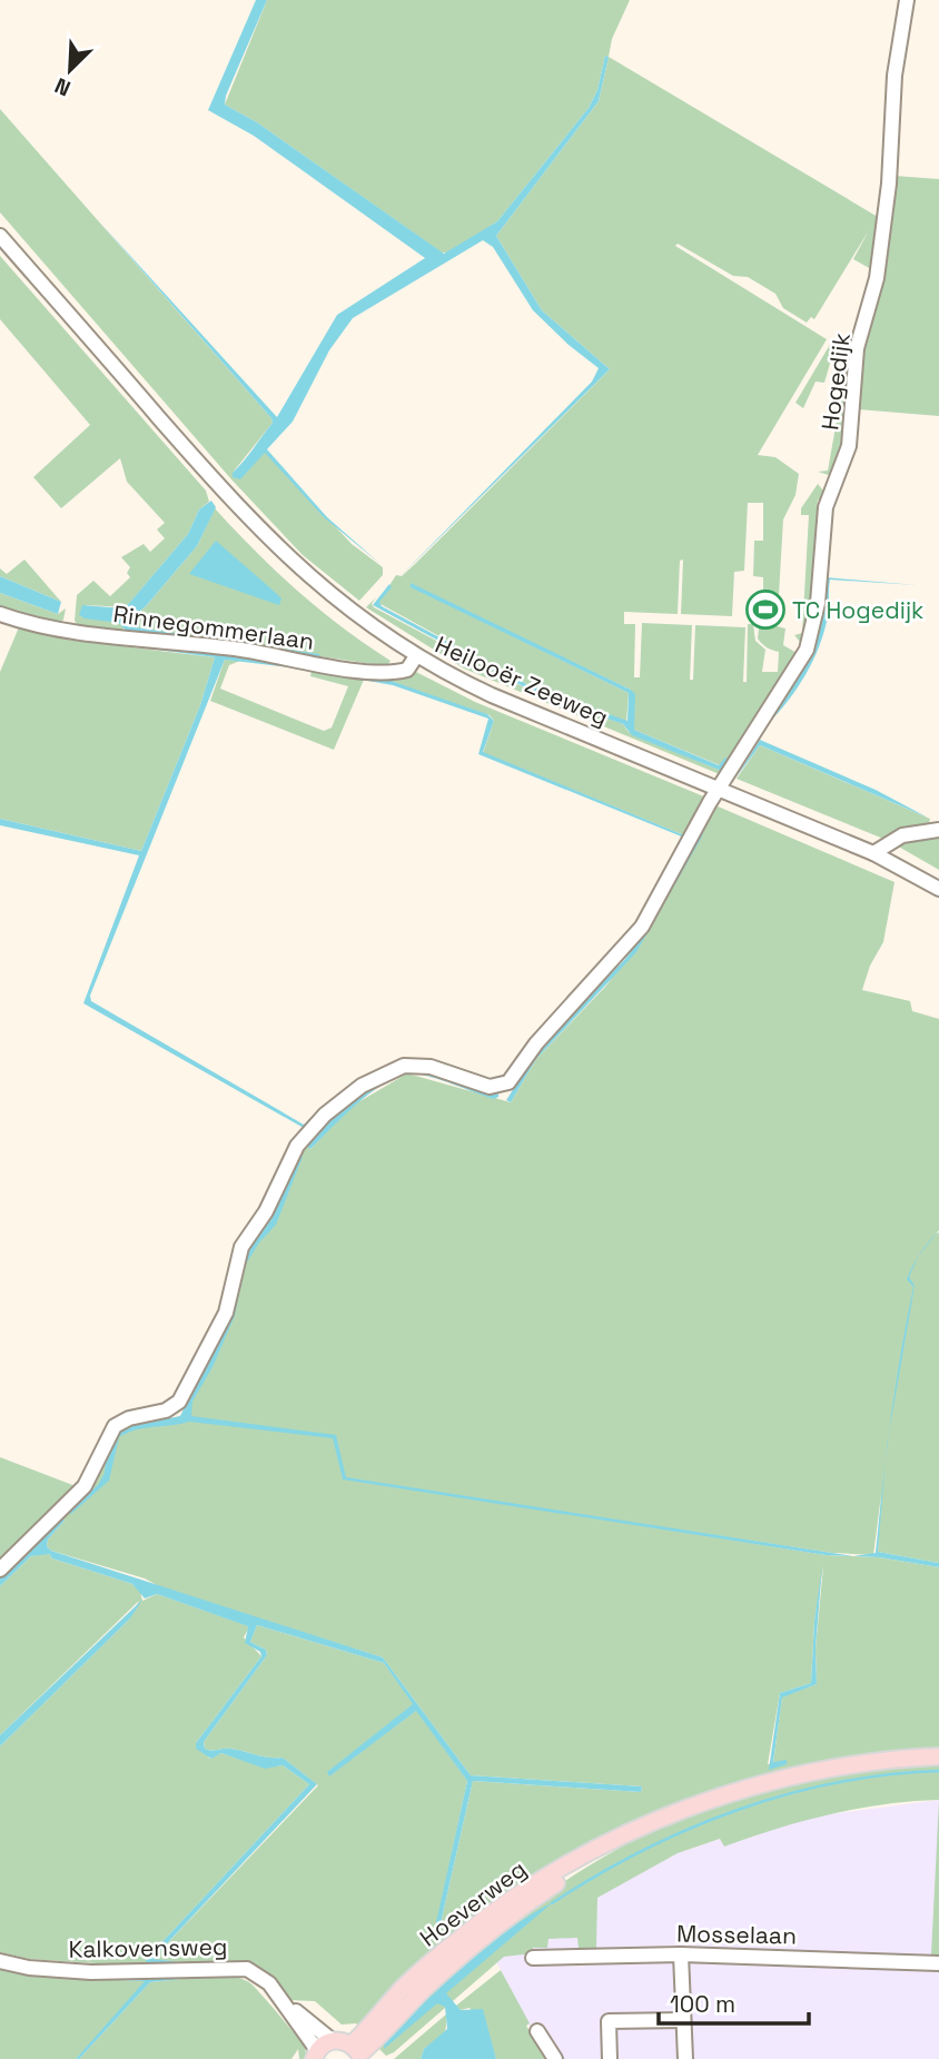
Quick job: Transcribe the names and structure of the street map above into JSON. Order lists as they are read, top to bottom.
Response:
{
  "streets": {
    "main road": ["Hoeverweg"],
    "street": [
      "Hogedijk",
      "Rinnegommerlaan",
      "Heilooër Zeeweg",
      "Mosselaan",
      "Kalkovensweg"
    ]
  },
  "crossings": [
    ["Hogedijk", "Heilooër Zeeweg"],
    ["Rinnegommerlaan", "Heilooër Zeeweg"]
  ],
  "places": {
    "sports": ["TC Hogedijk"]
  },
  "scale_bar": "100 m",
  "north": "bottom left"
}
